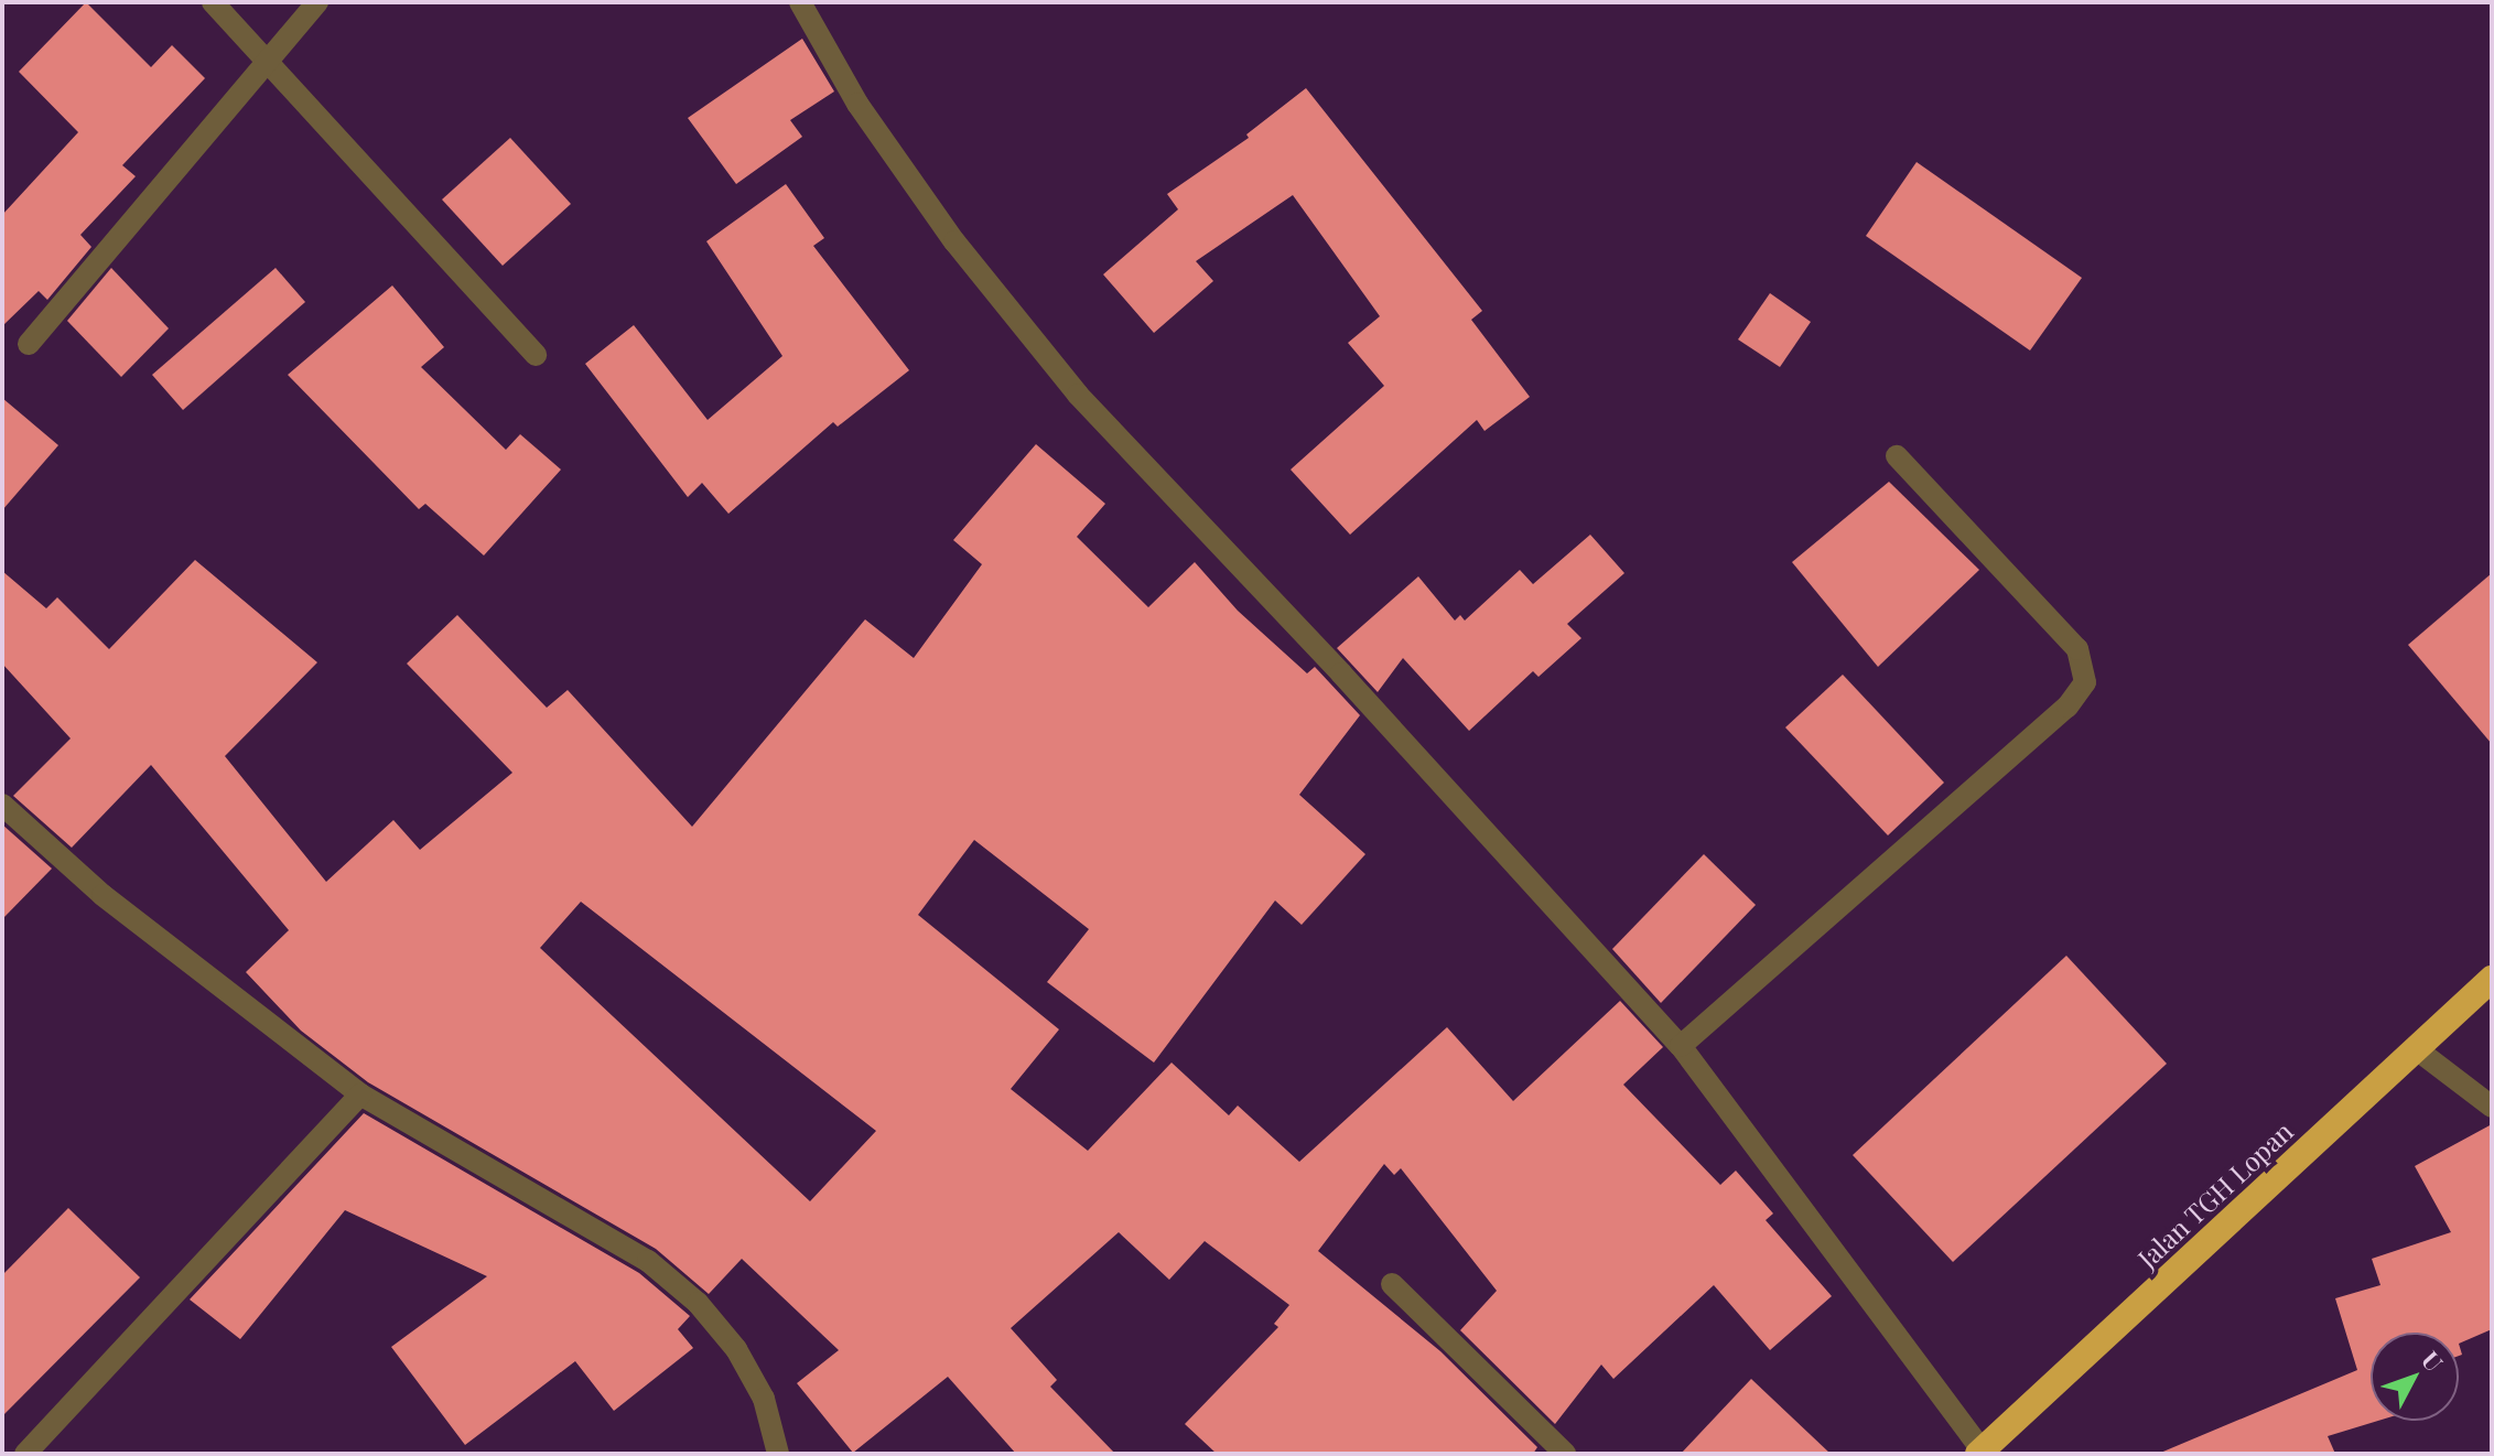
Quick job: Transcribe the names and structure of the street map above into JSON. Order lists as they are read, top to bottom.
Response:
{
  "streets": {
    "highway": ["Jalan TGH Lopan"]
  },
  "north": "top right"
}
